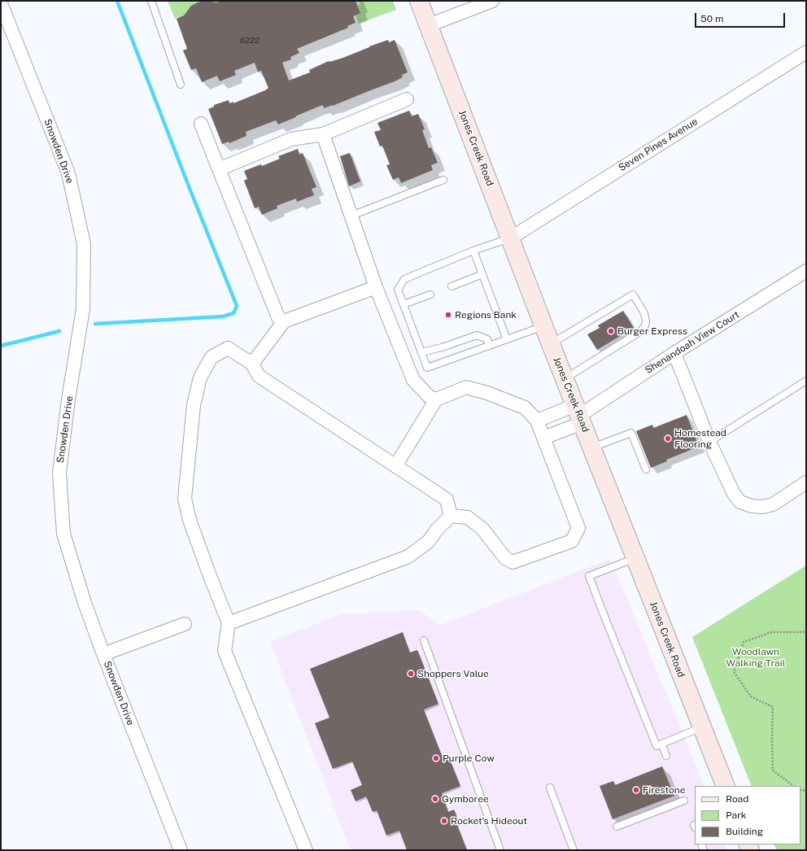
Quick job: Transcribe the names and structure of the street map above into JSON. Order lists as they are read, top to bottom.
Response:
{
  "streets": {
    "main road": ["Jones Creek Road"],
    "street": ["Seven Pines Avenue", "Snowden Drive", "Shenandoah View Court"]
  },
  "crossings": [
    ["Seven Pines Avenue", "Jones Creek Road"],
    ["Jones Creek Road", "Shenandoah View Court"]
  ],
  "parks": ["Woodlawn Walking Trail"],
  "places": [
    "Regions Bank",
    "Burger Express",
    "Homestead Flooring",
    "Shoppers Value",
    "Purple Cow",
    "Firestone",
    "Gymboree",
    "Rocket's Hideout"
  ],
  "house_numbers": ["6222"],
  "legend": ["Road", "Park", "Building"],
  "scale_bar": "50 m"
}
